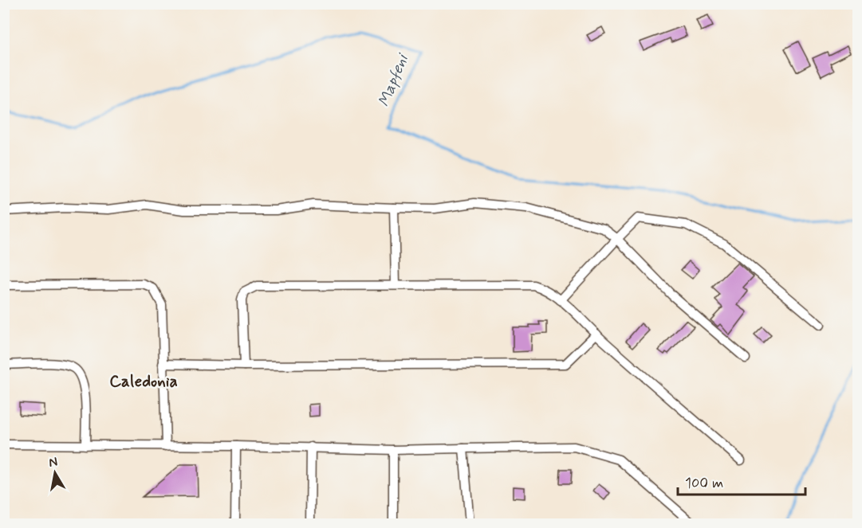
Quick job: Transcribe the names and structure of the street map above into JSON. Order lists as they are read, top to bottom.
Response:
{
  "districts": ["Caledonia"],
  "water": ["Mapfeni"],
  "scale_bar": "100 m",
  "north": "top"
}
